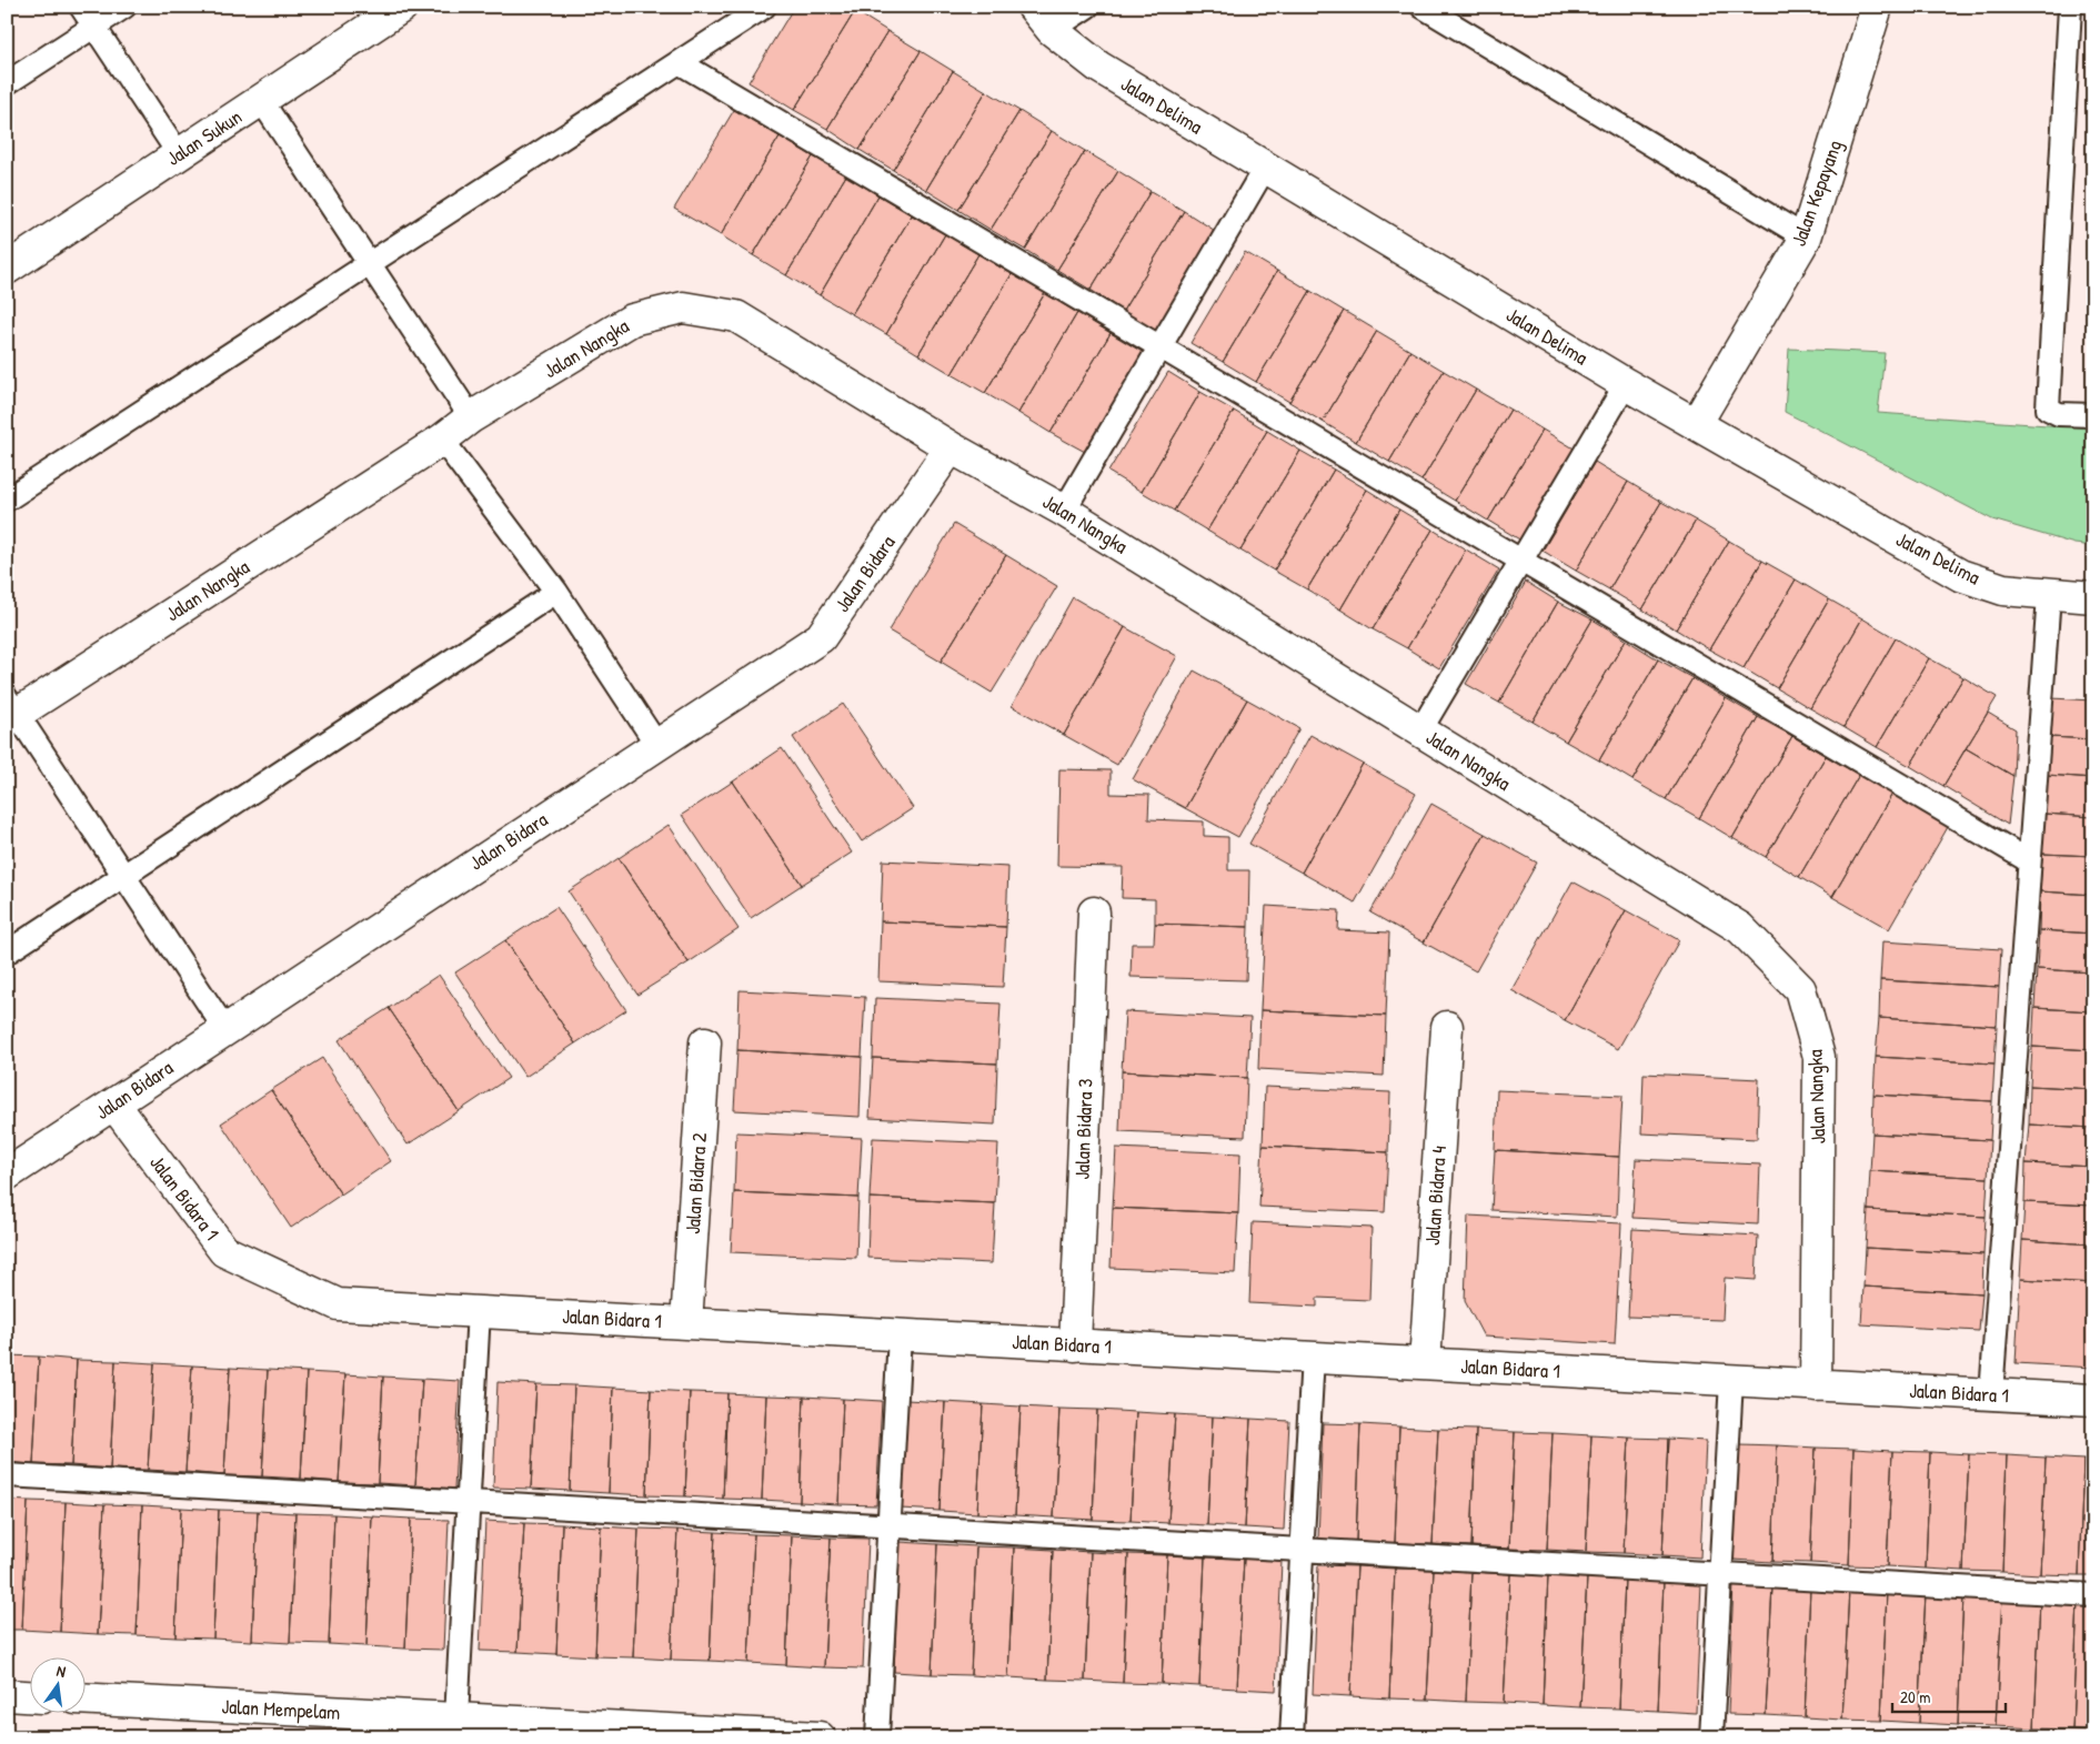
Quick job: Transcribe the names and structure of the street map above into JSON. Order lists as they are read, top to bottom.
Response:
{
  "streets": {
    "street": [
      "Jalan Delima",
      "Jalan Sukun",
      "Jalan Kepayang",
      "Jalan Nangka",
      "Jalan Bidara",
      "Jalan Bidara 3",
      "Jalan Bidara 2",
      "Jalan Bidara 4",
      "Jalan Bidara 1",
      "Jalan Mempelam"
    ]
  },
  "crossings": [
    ["Jalan Delima", "Jalan Kepayang"],
    ["Jalan Nangka", "Jalan Bidara"],
    ["Jalan Nangka", "Jalan Bidara 1"],
    ["Jalan Bidara", "Jalan Bidara 1"],
    ["Jalan Bidara 3", "Jalan Bidara 1"],
    ["Jalan Bidara 2", "Jalan Bidara 1"],
    ["Jalan Bidara 4", "Jalan Bidara 1"]
  ],
  "scale_bar": "20 m",
  "north": "top"
}
